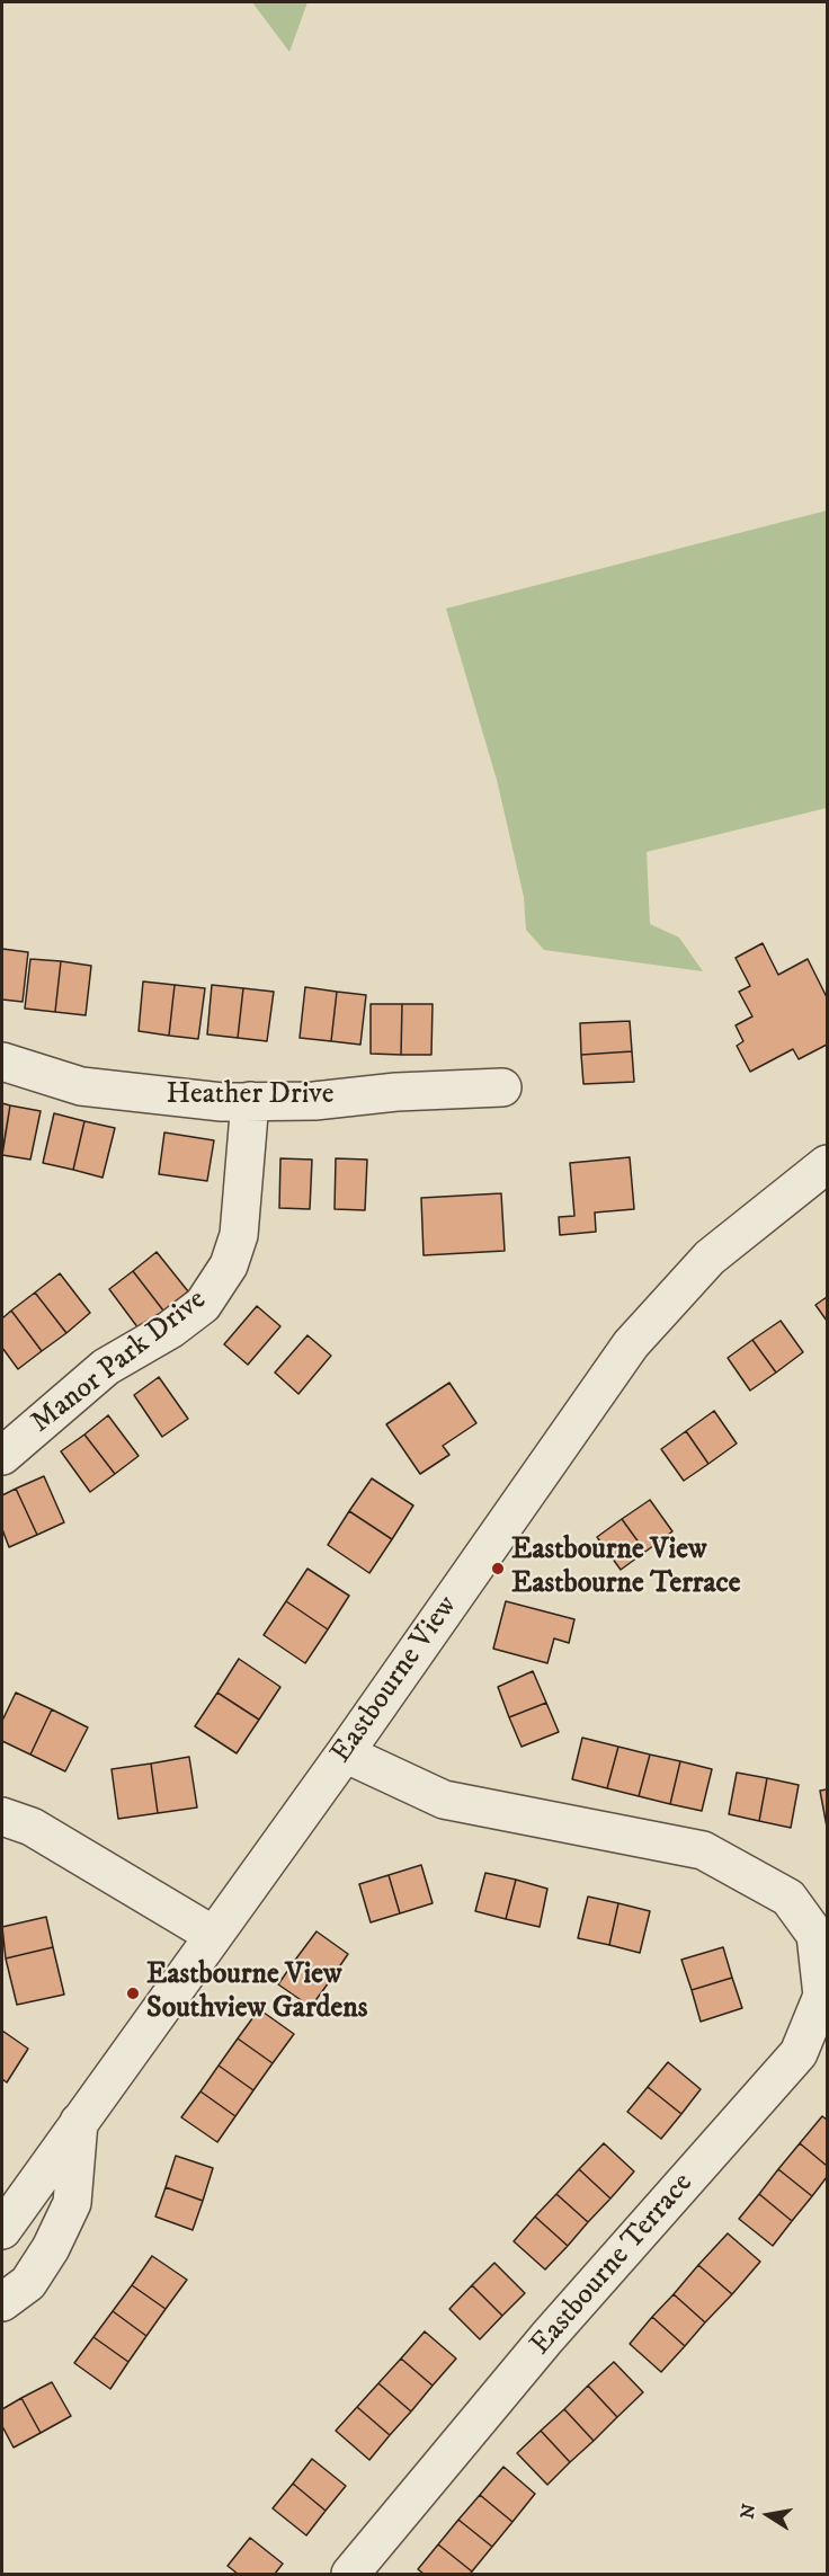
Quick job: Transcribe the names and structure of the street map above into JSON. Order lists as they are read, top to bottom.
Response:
{
  "streets": {
    "street": [
      "Heather Drive",
      "Manor Park Drive",
      "Eastbourne View",
      "Eastbourne Terrace"
    ]
  },
  "crossings": [
    ["Heather Drive", "Manor Park Drive"],
    ["Eastbourne View", "Eastbourne Terrace"]
  ],
  "places": ["Eastbourne View Eastbourne Terrace", "Eastbourne View Southview Gardens"],
  "north": "left"
}
